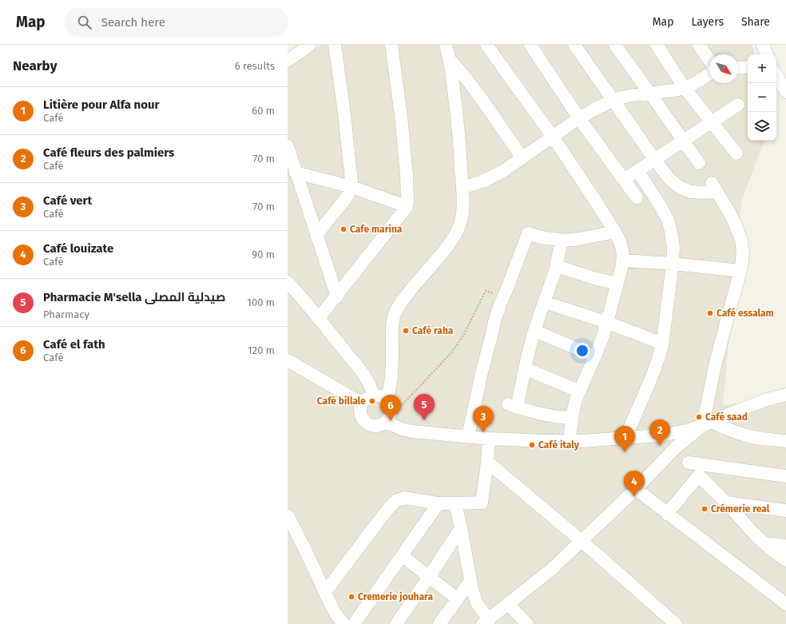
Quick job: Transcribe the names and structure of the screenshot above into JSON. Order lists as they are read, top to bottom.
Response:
{
  "places": [
    "Cafe marina",
    "Café essalam",
    "Café raha",
    "Café billale",
    "Café saad",
    "Café italy",
    "Crémerie real",
    "Cremerie jouhara"
  ],
  "north": "bottom right",
  "page": {
    "header": "Map",
    "search": "Search here",
    "nav": ["Map", "Layers", "Share"],
    "heading": ["Nearby", "6 results"],
    "map_buttons": ["+", "−"],
    "list": [
      {
        "mark": "1",
        "name": "Litière pour Alfa nour",
        "note": "Café",
        "value": "60 m"
      },
      {
        "mark": "2",
        "name": "Café fleurs des palmiers",
        "note": "Café",
        "value": "70 m"
      },
      {
        "mark": "3",
        "name": "Café vert",
        "note": "Café",
        "value": "70 m"
      },
      {
        "mark": "4",
        "name": "Café louizate",
        "note": "Café",
        "value": "90 m"
      },
      {
        "mark": "5",
        "name": "Pharmacie M'sella صيدلية المصلى",
        "note": "Pharmacy",
        "value": "100 m"
      },
      {
        "mark": "6",
        "name": "Café el fath",
        "note": "Café",
        "value": "120 m"
      }
    ],
    "pins": [
      "5",
      "6",
      "3",
      "2",
      "1",
      "4"
    ]
  }
}
